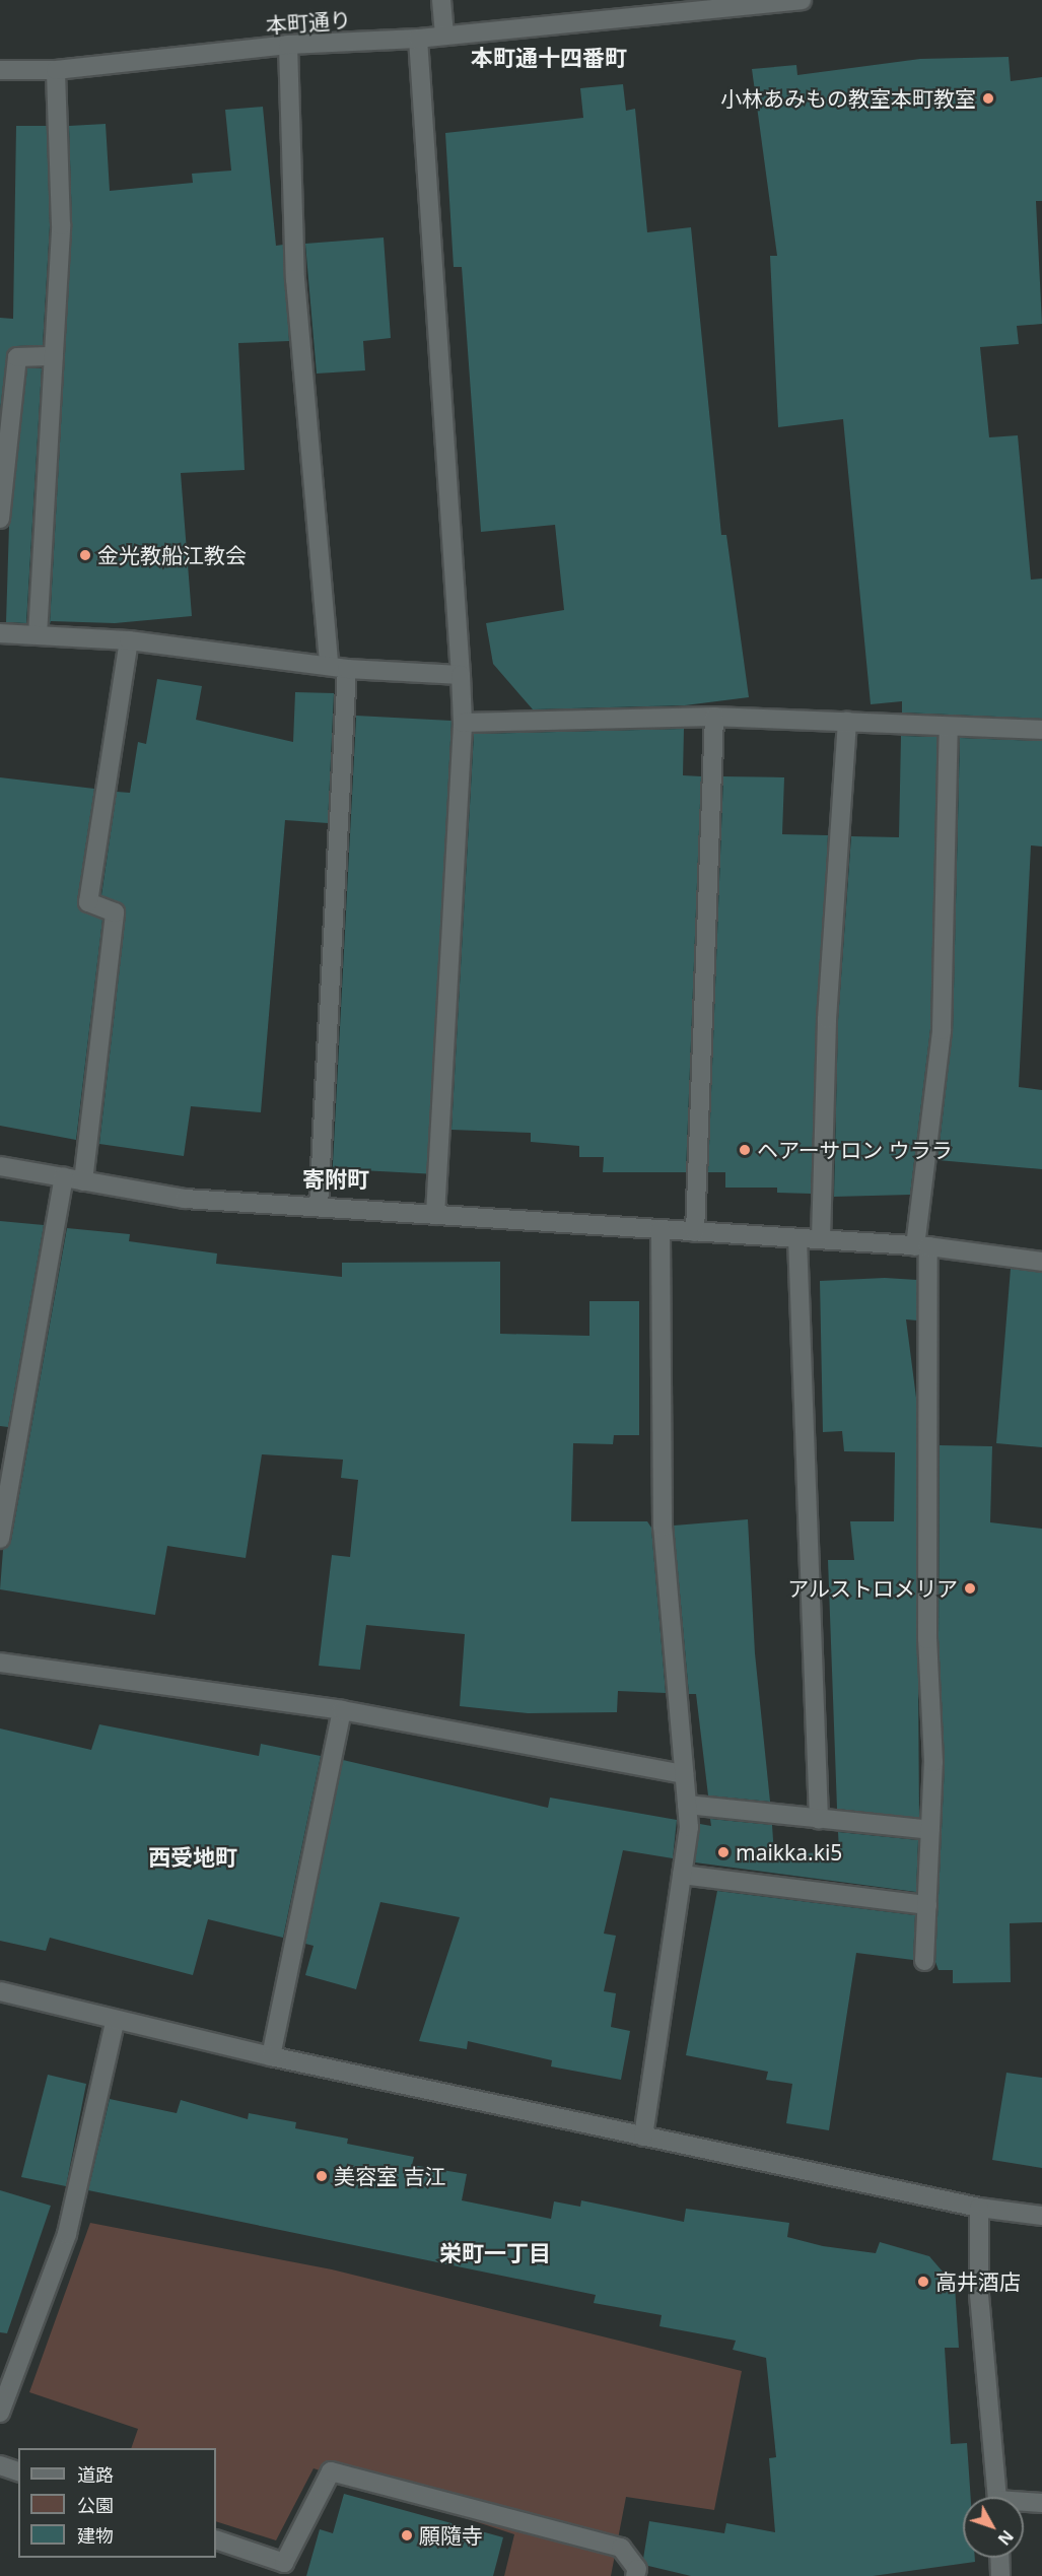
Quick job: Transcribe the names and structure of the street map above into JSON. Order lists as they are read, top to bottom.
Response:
{
  "streets": {
    "street": ["本町通り"]
  },
  "districts": [
    "本町通十四番町",
    "寄附町",
    "西受地町",
    "栄町一丁目"
  ],
  "places": [
    "小林あみもの教室本町教室",
    "金光教船江教会",
    "ヘアーサロン ウララ",
    "アルストロメリア",
    "maikka.ki5",
    "美容室 吉江",
    "高井酒店",
    "願隨寺"
  ],
  "legend": ["道路", "公園", "建物"],
  "north": "bottom right"
}
